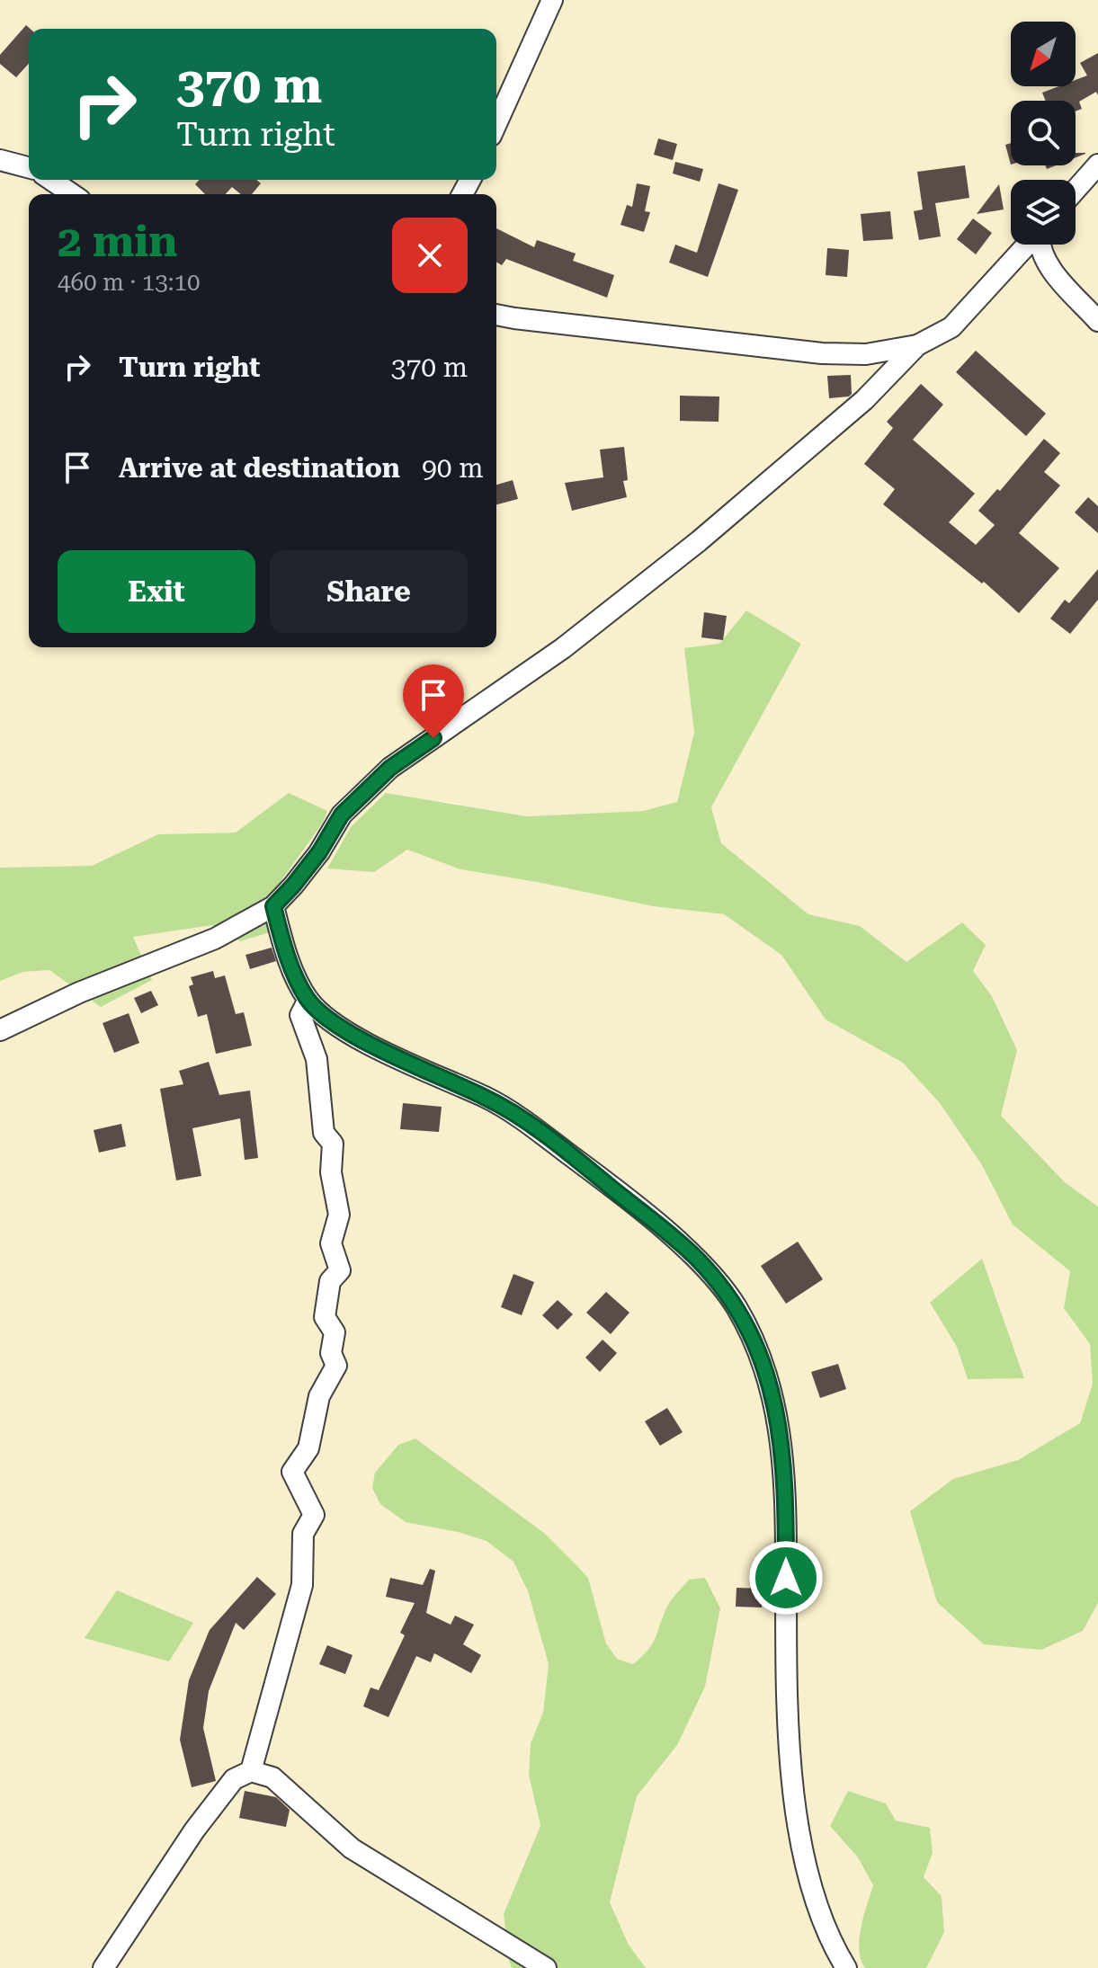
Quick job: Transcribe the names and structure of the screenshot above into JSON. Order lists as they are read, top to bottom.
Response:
{
  "north": "bottom left",
  "page": {
    "turn": ["370 m", "Turn right"],
    "heading": ["2 min", "460 m · 13:10"],
    "list": [
      {
        "name": "Turn right",
        "value": "370 m"
      },
      {
        "name": "Arrive at destination",
        "value": "90 m"
      }
    ],
    "buttons": ["Exit", "Share"]
  }
}
